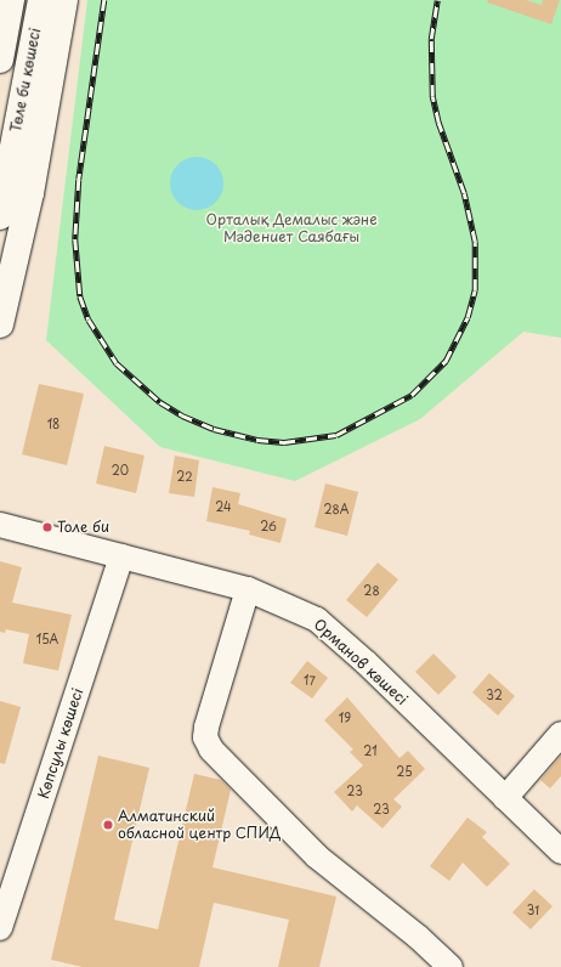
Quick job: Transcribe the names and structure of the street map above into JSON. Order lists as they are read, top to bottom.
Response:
{
  "streets": {
    "main road": ["Төле би көшесі"],
    "street": ["Орманов көшесі", "Көпсулы көшесі"]
  },
  "crossings": [
    ["Орманов көшесі", "Көпсулы көшесі"]
  ],
  "parks": ["Орталық Демалыс және Мәдениет Саябағы"],
  "places": ["Толе би", "Алматинский обласной центр СПИД"],
  "house_numbers": [
    "18",
    "20",
    "22",
    "24",
    "28А",
    "26",
    "28",
    "15А",
    "17",
    "32",
    "19",
    "21",
    "25",
    "23",
    "23",
    "31"
  ]
}
